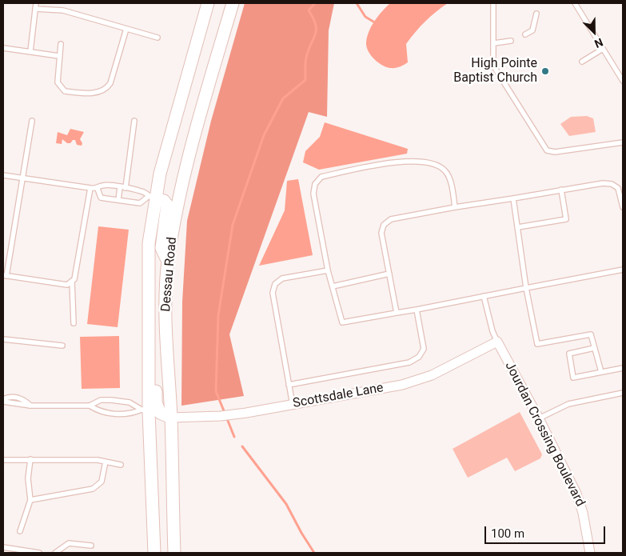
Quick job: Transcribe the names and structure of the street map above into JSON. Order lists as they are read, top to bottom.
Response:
{
  "streets": {
    "main road": ["Dessau Road"],
    "street": ["Scottsdale Lane", "Jourdan Crossing Boulevard"]
  },
  "crossings": [
    ["Dessau Road", "Scottsdale Lane"],
    ["Scottsdale Lane", "Jourdan Crossing Boulevard"]
  ],
  "places": ["High Pointe Baptist Church"],
  "scale_bar": "100 m",
  "north": "bottom right"
}
